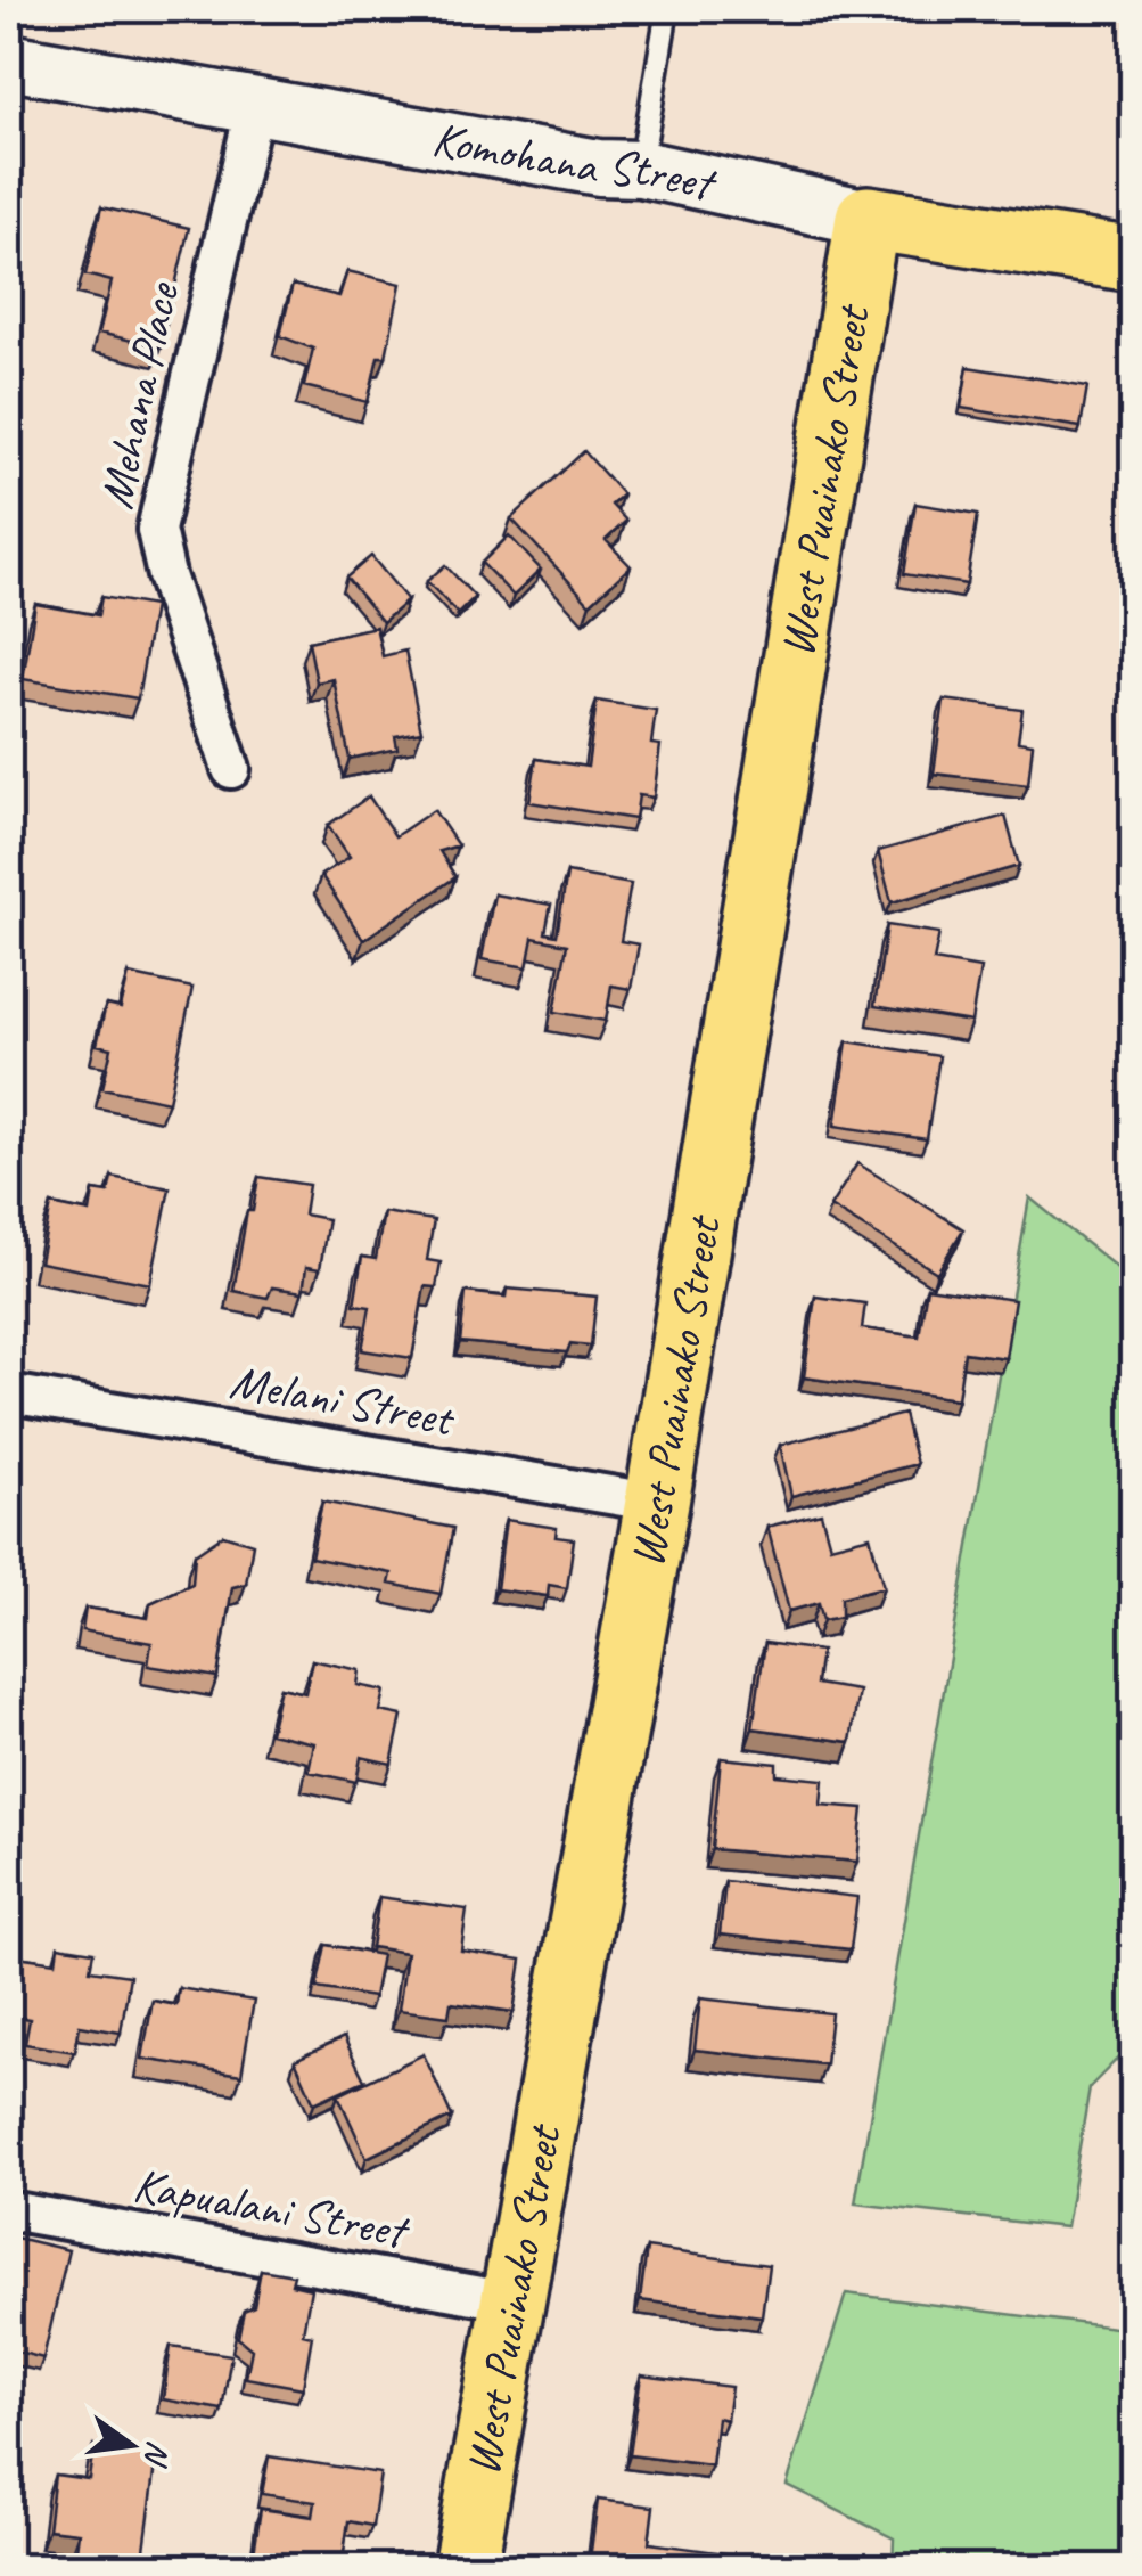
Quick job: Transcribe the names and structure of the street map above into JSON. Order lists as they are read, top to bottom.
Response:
{
  "streets": {
    "highway": ["Komohana Street", "West Puainako Street"],
    "street": ["Mehana Place", "Melani Street", "Kapualani Street"]
  },
  "crossings": [
    ["Komohana Street", "Mehana Place"],
    ["Komohana Street", "West Puainako Street"],
    ["West Puainako Street", "Melani Street"],
    ["West Puainako Street", "Kapualani Street"]
  ],
  "north": "right"
}
